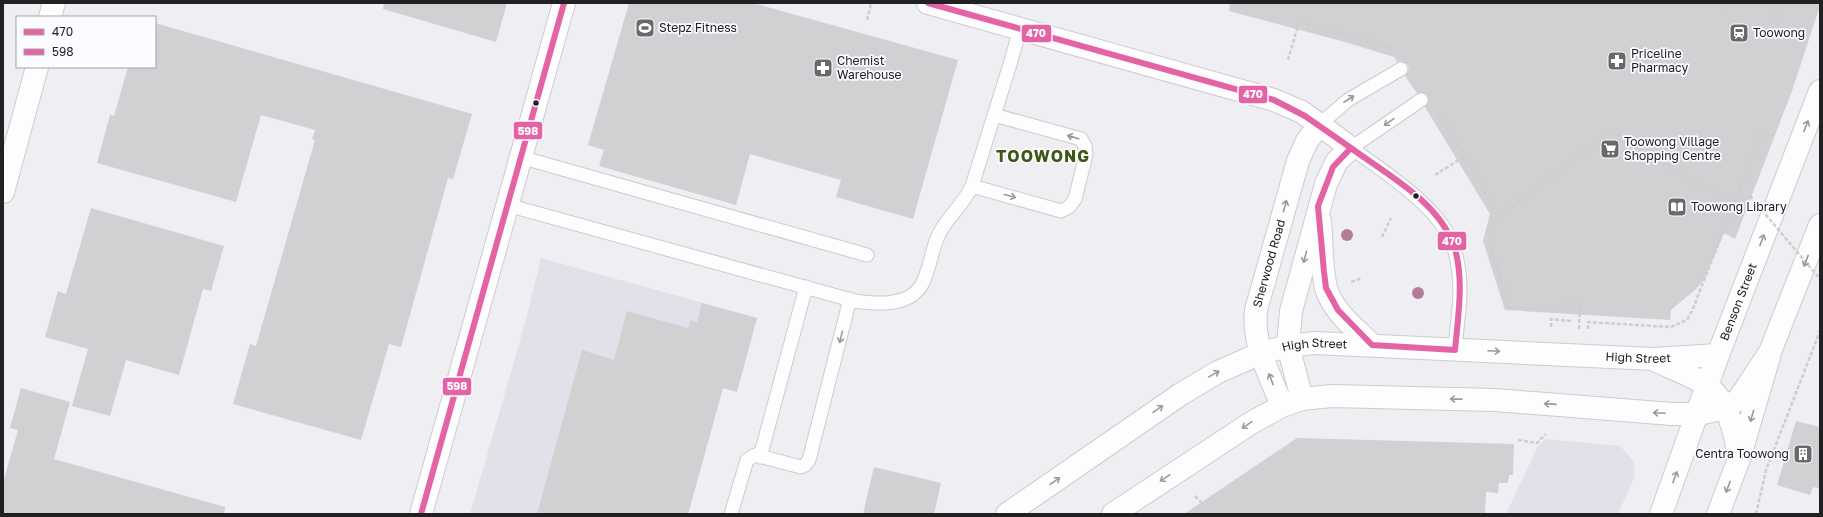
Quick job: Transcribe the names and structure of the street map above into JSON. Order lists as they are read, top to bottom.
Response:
{
  "streets": {
    "main road": ["Sherwood Road", "Benson Street", "High Street"]
  },
  "crossings": [
    ["Sherwood Road", "High Street"],
    ["Benson Street", "High Street"]
  ],
  "districts": ["TOOWONG"],
  "places": {
    "sports": ["Stepz Fitness"],
    "station": ["Toowong"],
    "pharmacy": ["Priceline Pharmacy", "Chemist Warehouse"],
    "supermarket": ["Toowong Village Shopping Centre"],
    "library": ["Toowong Library"],
    "building": ["Centra Toowong"]
  },
  "lines": ["transit line 470", "transit line 598"],
  "legend": ["470", "598"]
}
